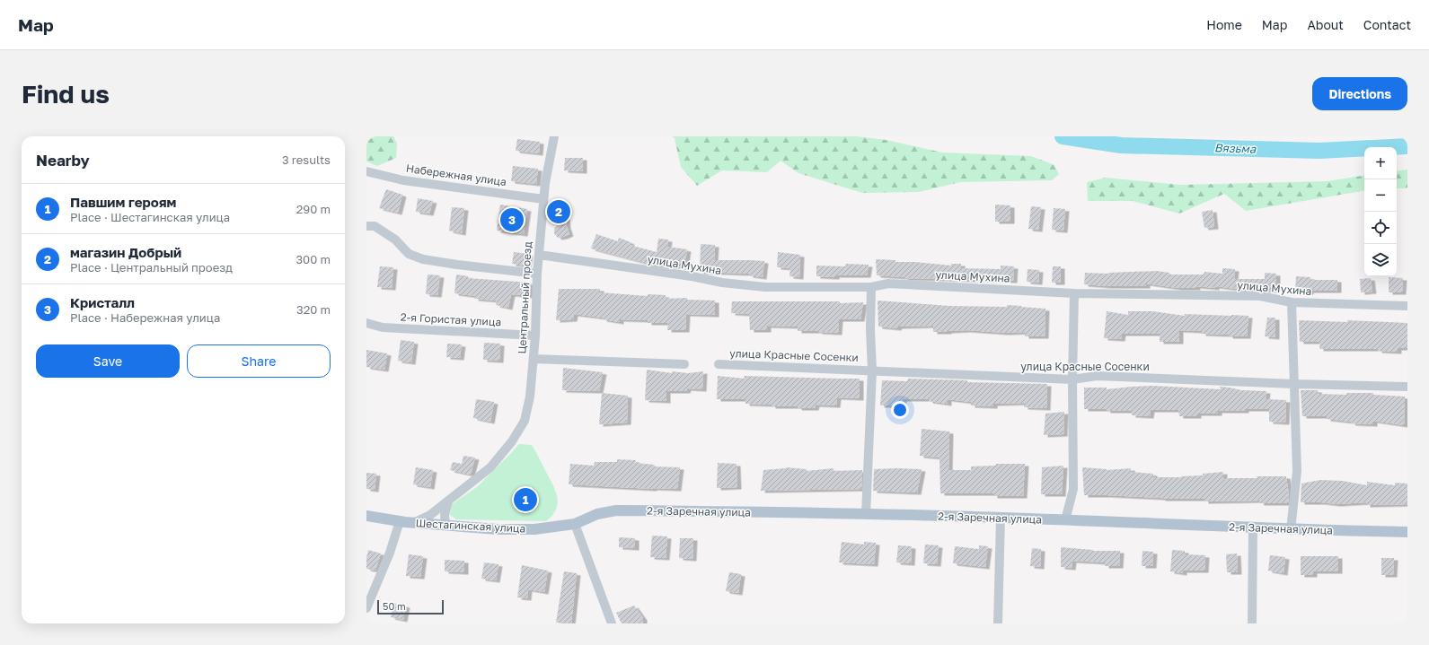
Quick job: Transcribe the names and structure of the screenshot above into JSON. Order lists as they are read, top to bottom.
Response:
{
  "streets": {
    "main road": ["2-я Заречная улица", "Шестагинская улица"],
    "street": [
      "Набережная улица",
      "улица Мухина",
      "Центральный проезд",
      "2-я Гористая улица",
      "улица Красные Сосенки"
    ]
  },
  "crossings": [
    ["Набережная улица", "Центральный проезд"],
    ["улица Мухина", "Центральный проезд"],
    ["Центральный проезд", "2-я Гористая улица"],
    ["Центральный проезд", "Шестагинская улица"],
    ["2-я Заречная улица", "Шестагинская улица"]
  ],
  "water": ["Вязьма"],
  "scale_bar": "50 m",
  "page": {
    "header": "Map",
    "nav": [
      "Home",
      "Map",
      "About",
      "Contact"
    ],
    "buttons": [
      "Directions",
      ["Save", "Share"]
    ],
    "title": "Find us",
    "heading": ["Nearby", "3 results"],
    "map_buttons": ["+", "−"],
    "list": [
      {
        "mark": "1",
        "name": "Павшим героям",
        "note": "Place · Шестагинская улица",
        "value": "290 m"
      },
      {
        "mark": "2",
        "name": "магазин Добрый",
        "note": "Place · Центральный проезд",
        "value": "300 m"
      },
      {
        "mark": "3",
        "name": "Кристалл",
        "note": "Place · Набережная улица",
        "value": "320 m"
      }
    ],
    "pins": ["2", "3", "1"],
    "scale": "50 m"
  }
}
